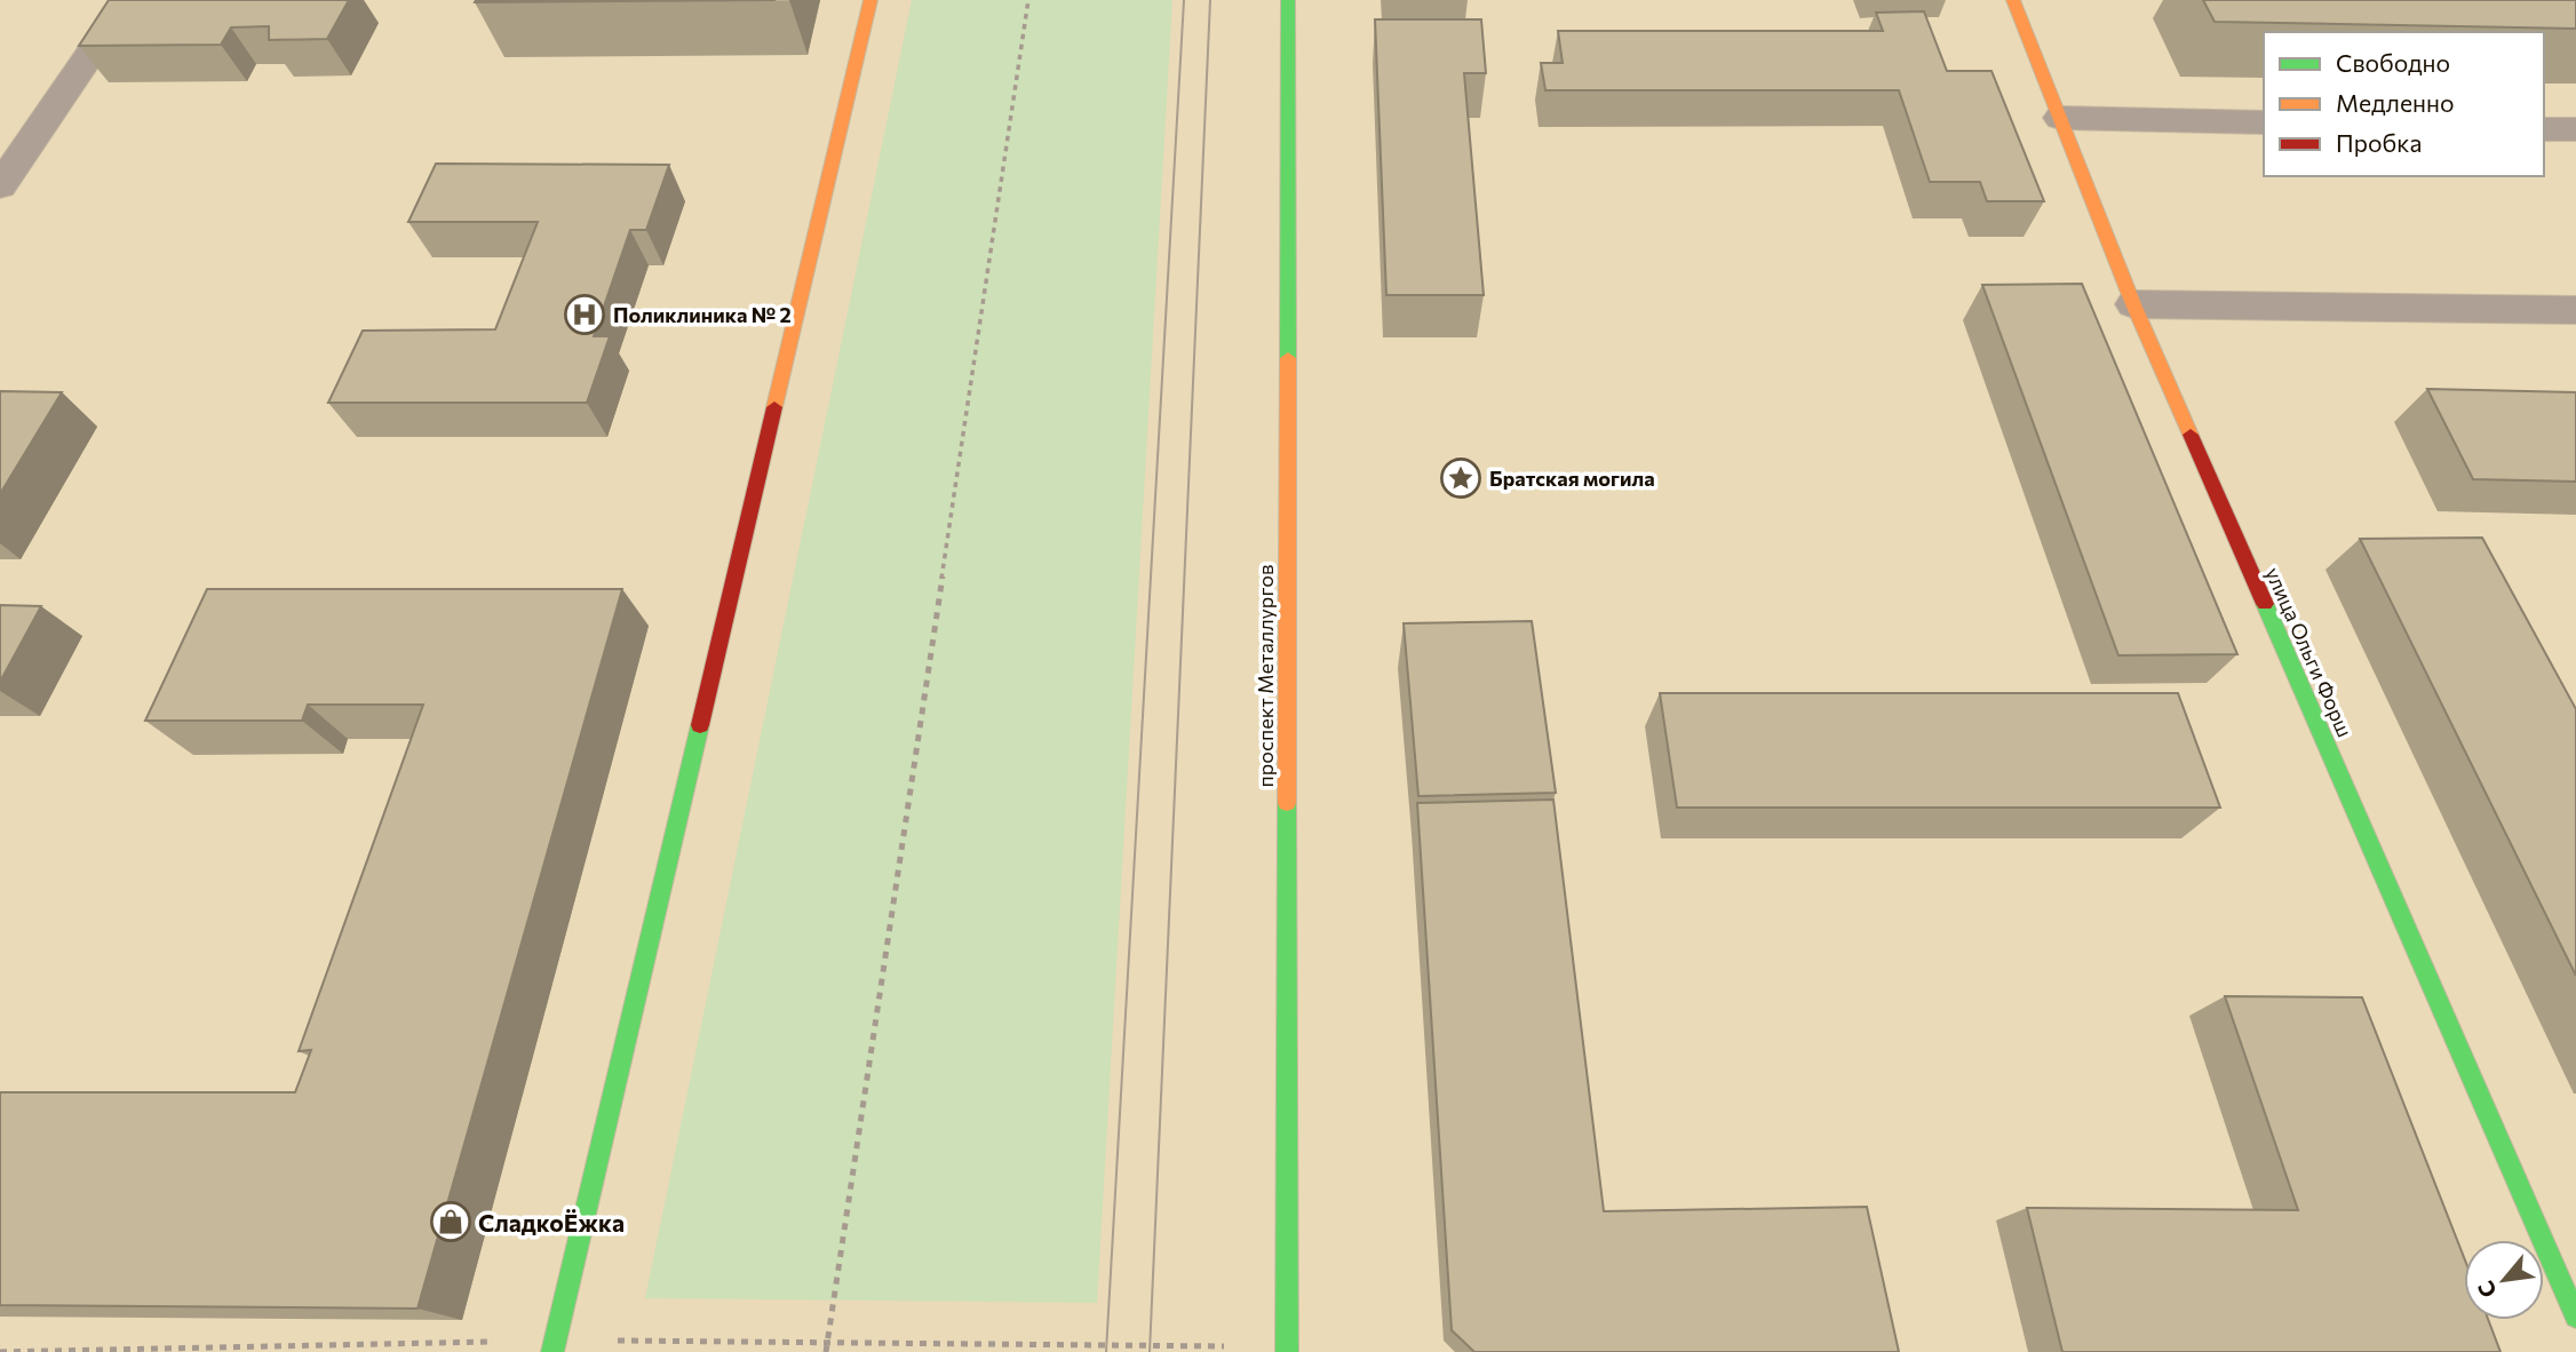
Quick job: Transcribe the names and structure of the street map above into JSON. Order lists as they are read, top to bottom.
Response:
{
  "streets": {
    "street": ["улица Ольги Форш", "проспект Металлургов"]
  },
  "places": {
    "hospital": ["Поликлиника № 2"],
    "place": ["Братская могила"],
    "shop": ["СладкоЁжка"]
  },
  "legend": ["Свободно", "Медленно", "Пробка"],
  "north": "bottom left"
}
